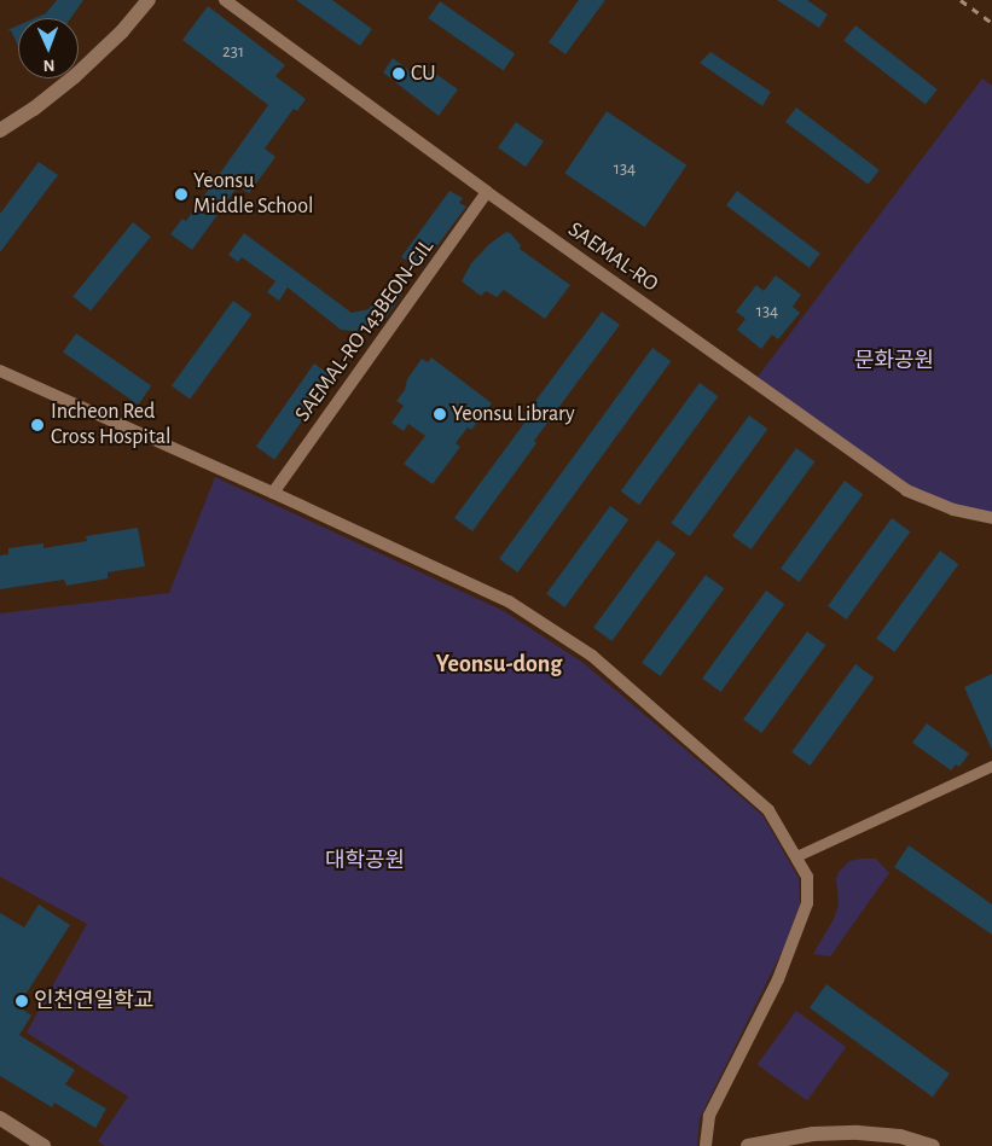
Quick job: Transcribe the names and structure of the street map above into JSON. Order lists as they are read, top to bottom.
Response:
{
  "streets": {
    "street": ["SAEMAL-RO", "SAEMAL-RO 143BEON-GIL"]
  },
  "crossings": [
    ["SAEMAL-RO", "SAEMAL-RO 143BEON-GIL"]
  ],
  "districts": ["Yeonsu-dong"],
  "parks": ["문화공원", "대학공원"],
  "places": [
    "CU",
    "Yeonsu Middle School",
    "Yeonsu Library",
    "Incheon Red Cross Hospital",
    "인천연일학교"
  ],
  "house_numbers": ["231", "134", "134"],
  "north": "bottom"
}
